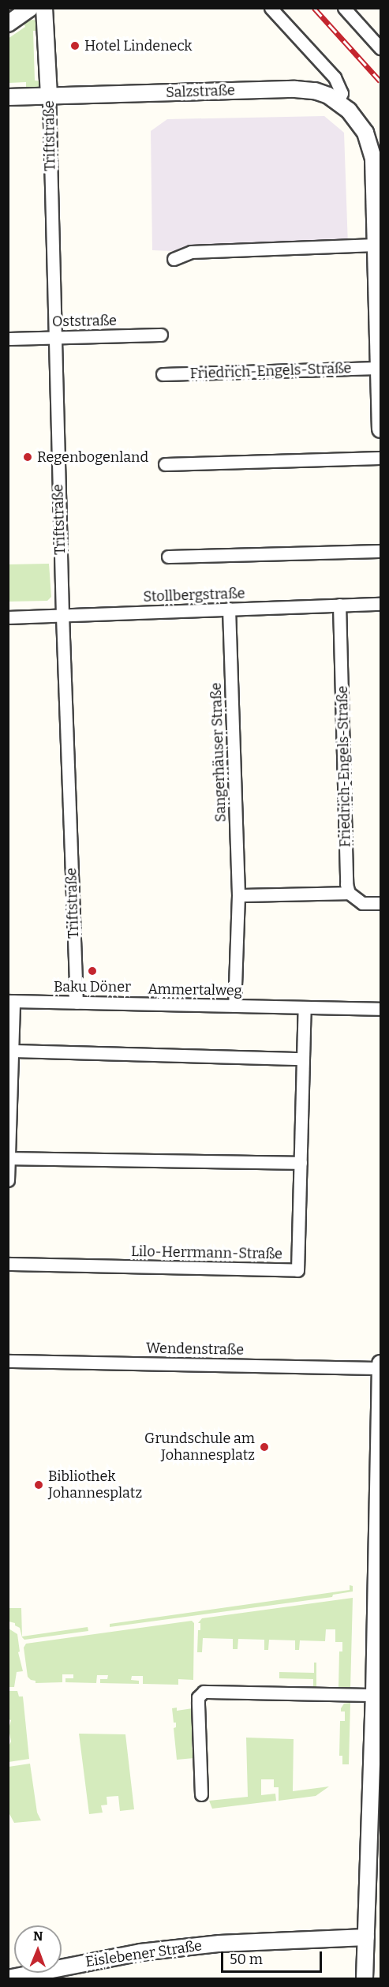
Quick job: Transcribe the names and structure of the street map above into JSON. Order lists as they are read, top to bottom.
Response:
{
  "streets": {
    "street": [
      "Salzstraße",
      "Triftstraße",
      "Oststraße",
      "Friedrich-Engels-Straße",
      "Stollbergstraße",
      "Sangerhäuser Straße",
      "Ammertalweg",
      "Lilo-Herrmann-Straße",
      "Wendenstraße",
      "Eislebener Straße"
    ]
  },
  "crossings": [
    ["Salzstraße", "Triftstraße"],
    ["Triftstraße", "Oststraße"],
    ["Triftstraße", "Stollbergstraße"],
    ["Triftstraße", "Ammertalweg"],
    ["Friedrich-Engels-Straße", "Stollbergstraße"],
    ["Stollbergstraße", "Sangerhäuser Straße"],
    ["Sangerhäuser Straße", "Ammertalweg"],
    ["Ammertalweg", "Lilo-Herrmann-Straße"]
  ],
  "places": [
    "Hotel Lindeneck",
    "Regenbogenland",
    "Baku Döner",
    "Grundschule am Johannesplatz",
    "Bibliothek Johannesplatz"
  ],
  "scale_bar": "50 m",
  "north": "top"
}
